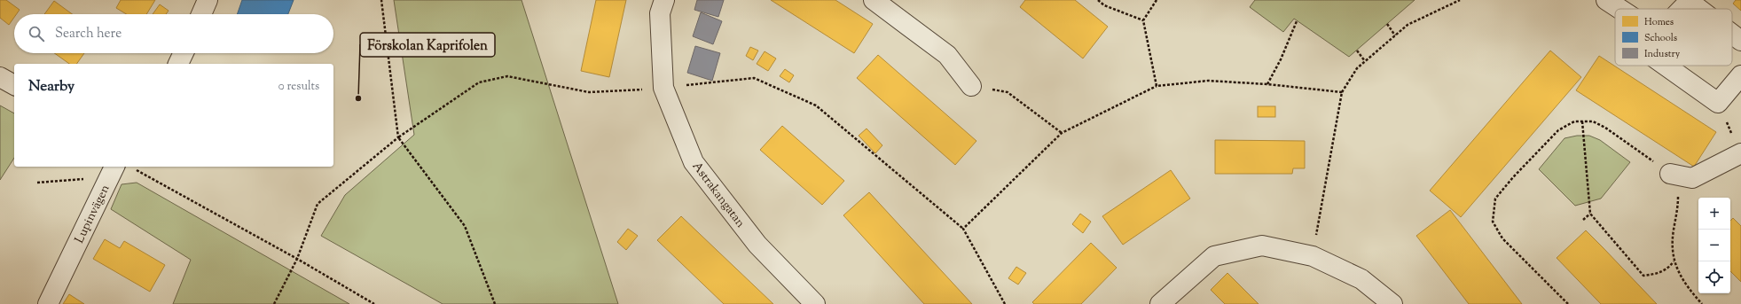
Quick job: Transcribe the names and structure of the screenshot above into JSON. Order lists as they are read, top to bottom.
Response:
{
  "streets": {
    "street": ["Astrakangatan", "Lupinvägen"]
  },
  "places": ["Förskolan Kaprifolen"],
  "legend": ["Homes", "Schools", "Industry"],
  "page": {
    "search": "Search here",
    "heading": ["Nearby", "0 results"],
    "map_buttons": ["+", "−"]
  }
}
